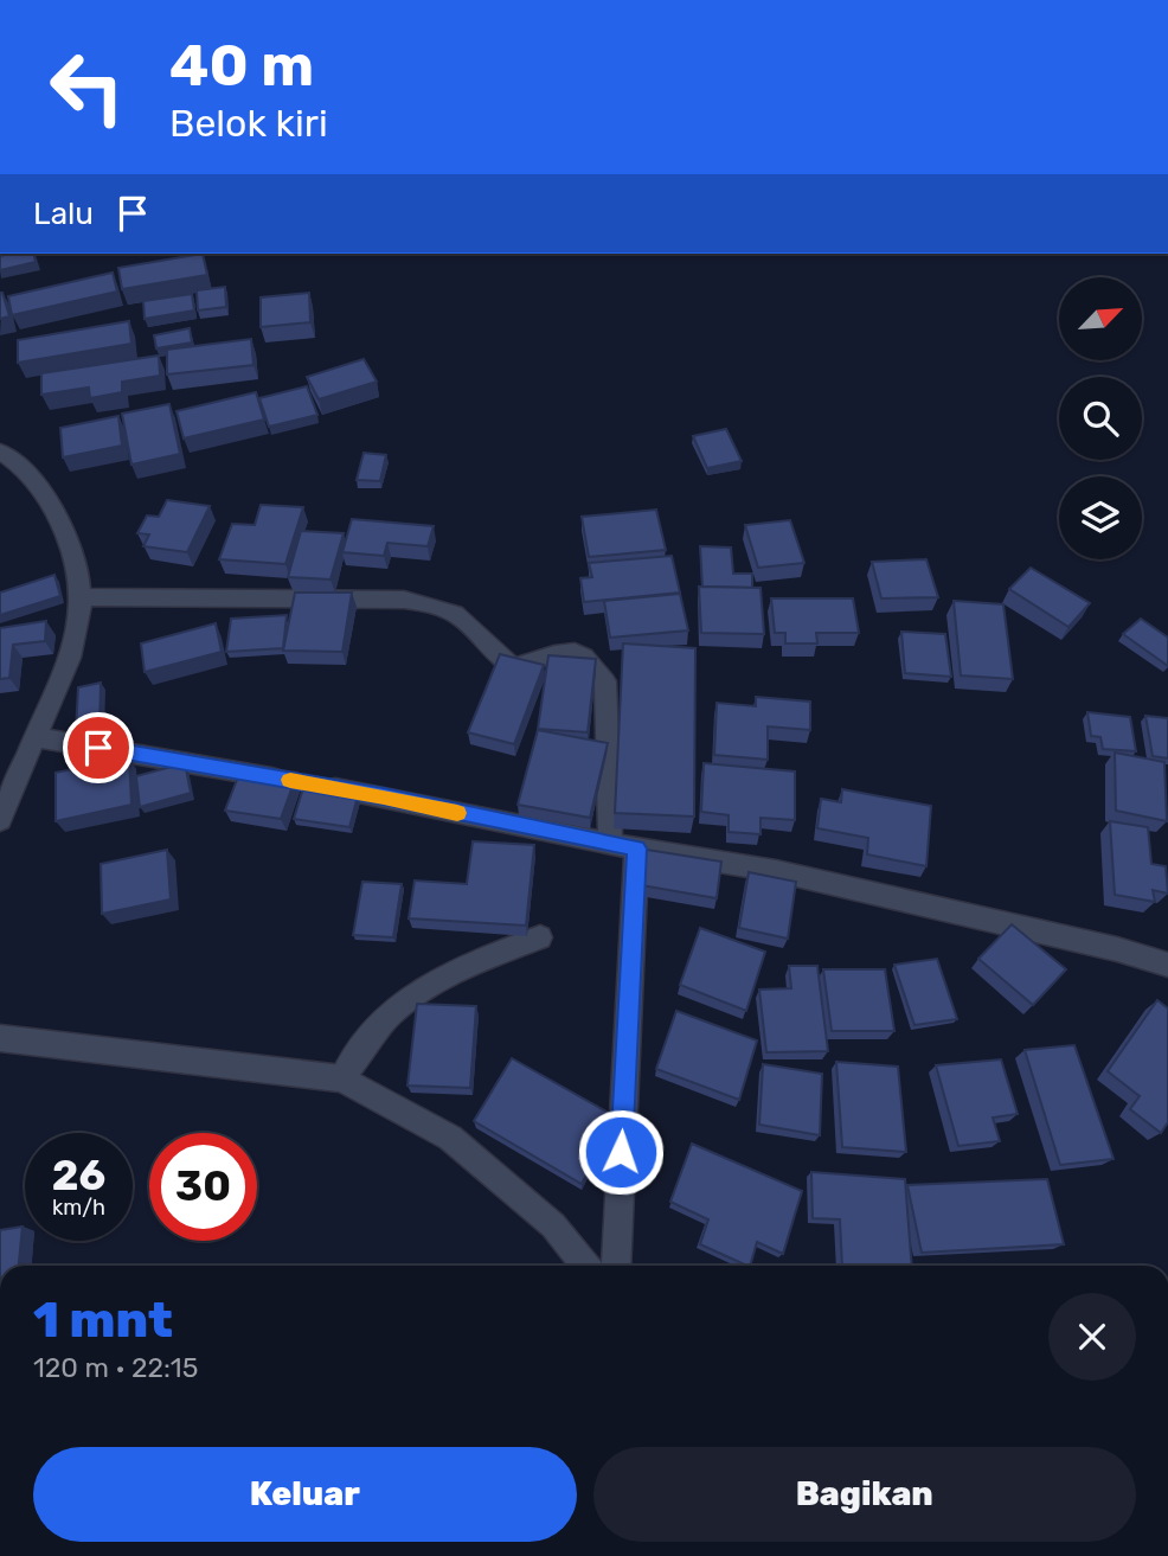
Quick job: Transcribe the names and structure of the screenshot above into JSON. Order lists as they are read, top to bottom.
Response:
{
  "north": "top right",
  "page": {
    "turn": ["40 m", "Belok kiri"],
    "then": "Lalu",
    "speed": "26 km/h",
    "limit": "30",
    "heading": ["1 mnt", "120 m · 22:15"],
    "buttons": ["Keluar", "Bagikan"]
  }
}
